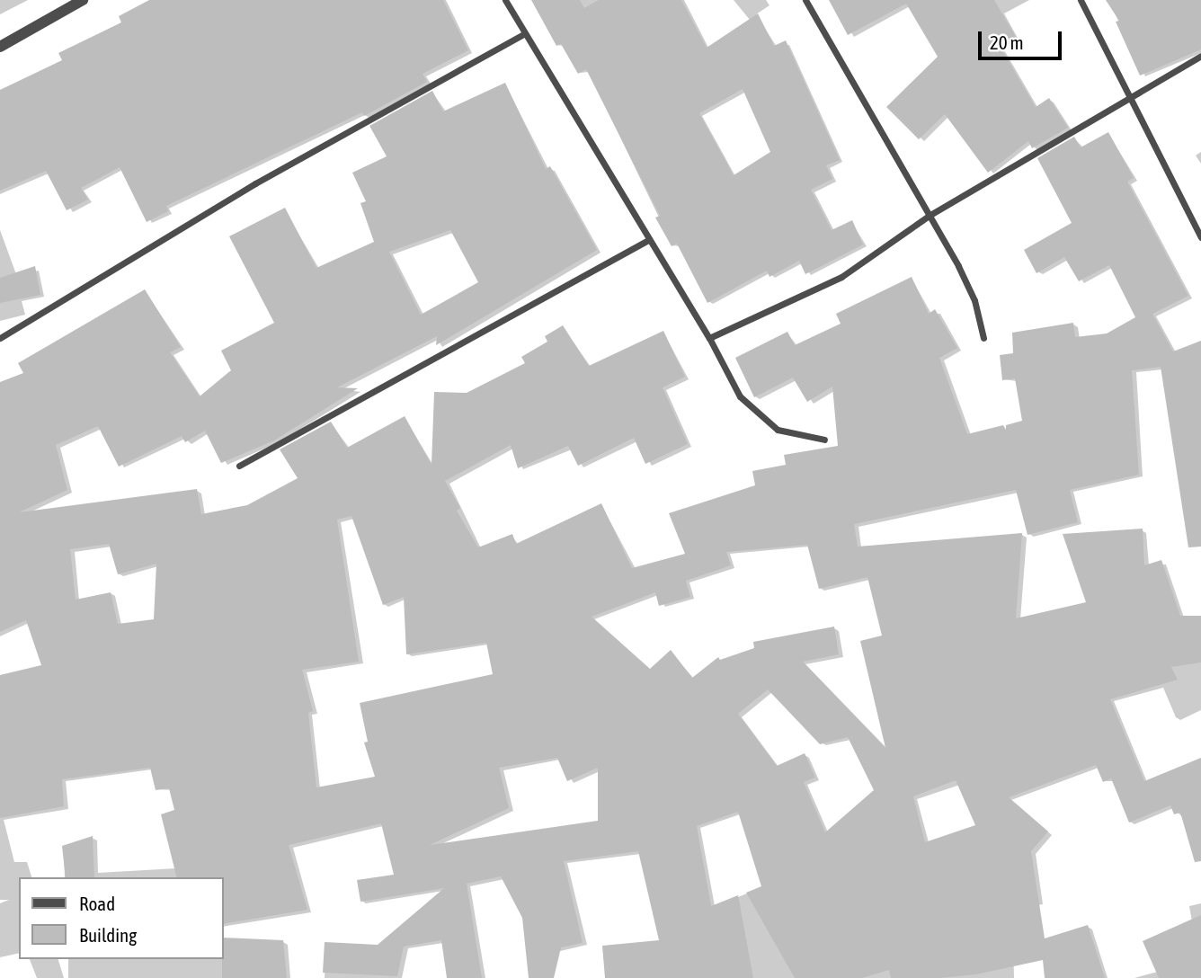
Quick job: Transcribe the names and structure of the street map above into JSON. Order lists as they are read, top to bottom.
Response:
{
  "legend": ["Road", "Building"],
  "scale_bar": "20 m"
}
